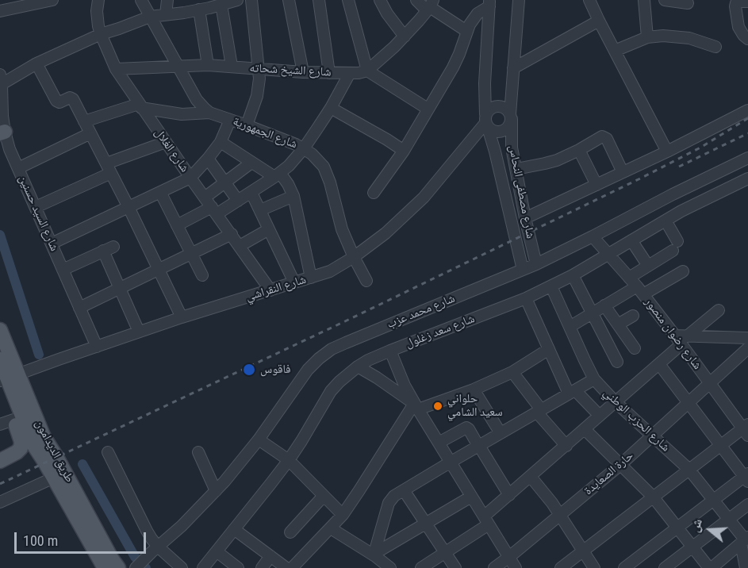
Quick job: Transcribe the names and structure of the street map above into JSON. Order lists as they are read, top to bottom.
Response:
{
  "streets": {
    "main road": ["طريق الديدامون"],
    "street": [
      "شارع الشيخ شحاته",
      "شارع الجمهورية",
      "شارع الغلال",
      "شارع مصطفى النحاس",
      "شارع السيد حسنين",
      "شارع النقراشي",
      "شارع محمد عزب",
      "شارع سعد زغلول",
      "شارع رضوان منصور",
      "شارع الحزب الوطني",
      "حارة الصعايدة"
    ]
  },
  "crossings": [
    ["شارع الشيخ شحاته", "شارع الجمهورية"],
    ["شارع الشيخ شحاته", "شارع الغلال"],
    ["شارع الجمهورية", "شارع النقراشي"],
    ["شارع الغلال", "شارع النقراشي"],
    ["شارع مصطفى النحاس", "شارع النقراشي"],
    ["شارع مصطفى النحاس", "شارع محمد عزب"],
    ["شارع السيد حسنين", "شارع النقراشي"],
    ["شارع النقراشي", "طريق الديدامون"],
    ["شارع محمد عزب", "شارع رضوان منصور"],
    ["شارع سعد زغلول", "شارع رضوان منصور"],
    ["شارع سعد زغلول", "شارع الحزب الوطني"],
    ["شارع رضوان منصور", "حارة الصعايدة"],
    ["شارع الحزب الوطني", "حارة الصعايدة"]
  ],
  "places": ["فاقوس", "حلواني سعيد الشامي"],
  "scale_bar": "100 m",
  "north": "left"
}
